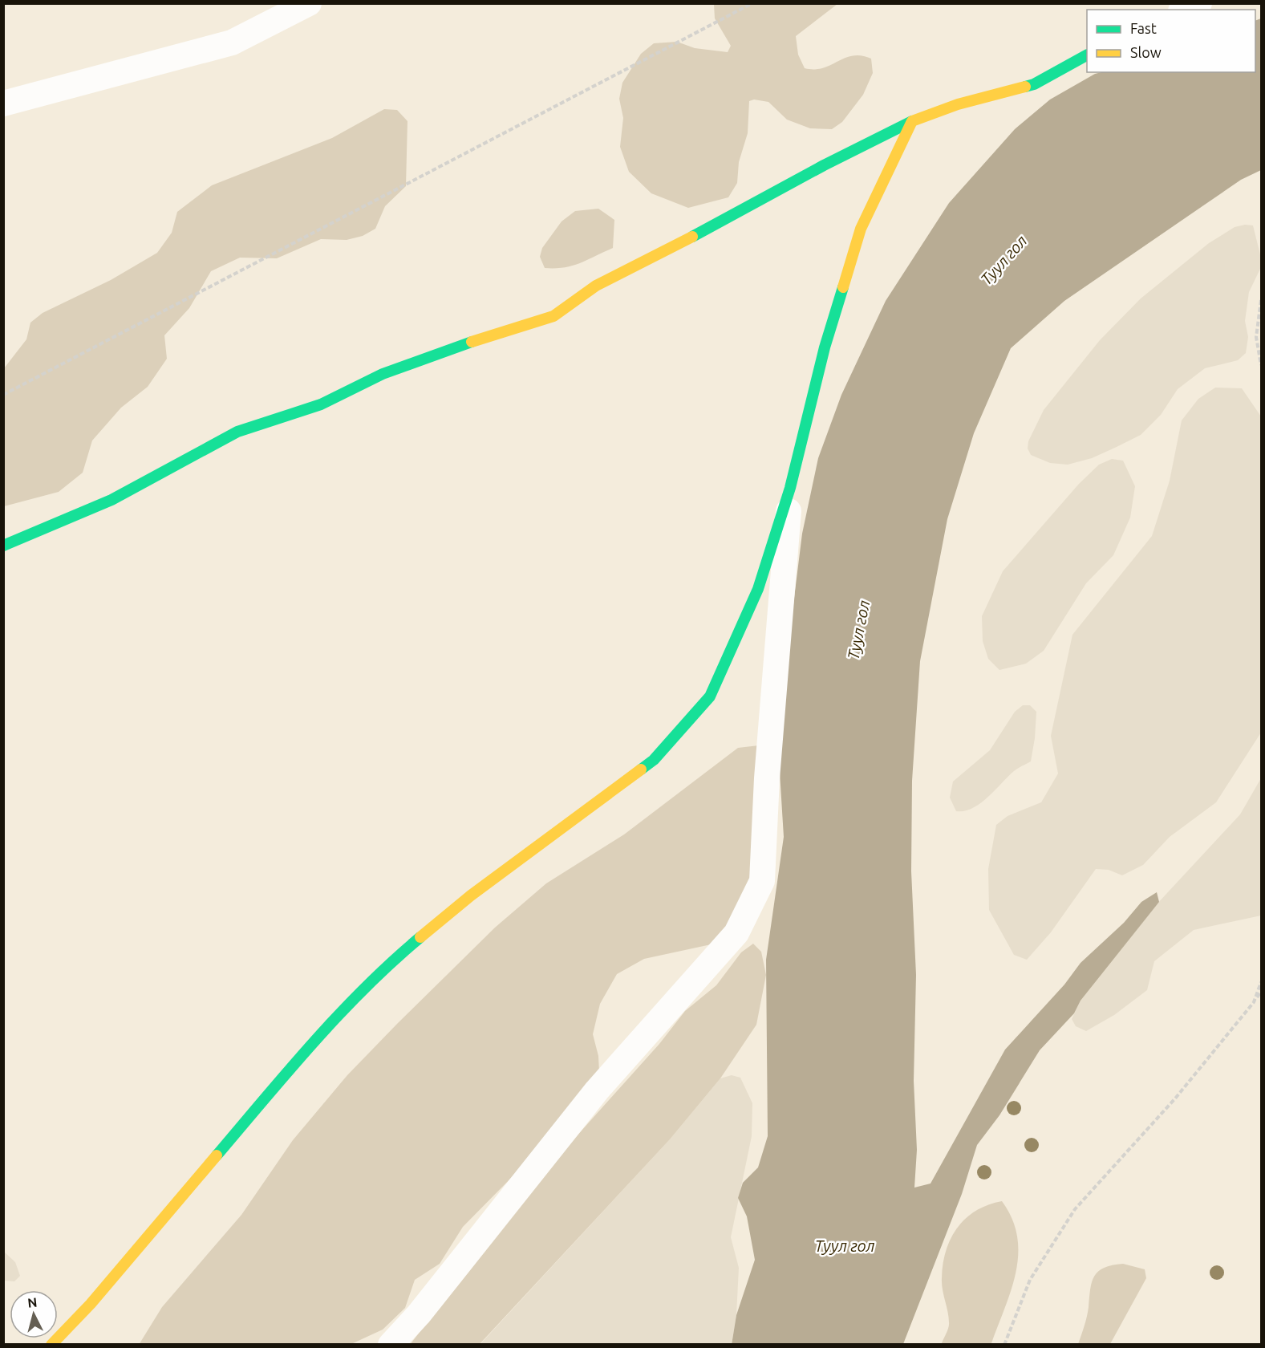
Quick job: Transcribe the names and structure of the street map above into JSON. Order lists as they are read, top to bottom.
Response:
{
  "water": ["Туул гол"],
  "legend": ["Fast", "Slow"],
  "north": "top"
}
